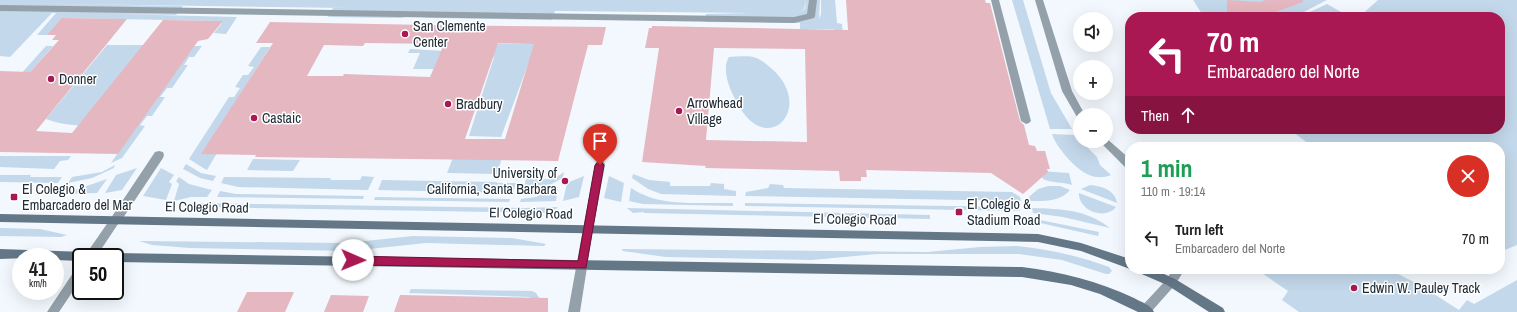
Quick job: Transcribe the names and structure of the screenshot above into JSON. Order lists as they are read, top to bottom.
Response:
{
  "streets": {
    "main road": ["El Colegio Road"]
  },
  "places": {
    "other": [
      "San Clemente Center",
      "Donner",
      "Bradbury",
      "Arrowhead Village",
      "Castaic",
      "University of California, Santa Barbara",
      "Edwin W. Pauley Track"
    ],
    "transit": ["El Colegio & Embarcadero del Mar", "El Colegio & Stadium Road"]
  },
  "page": {
    "map_buttons": ["+", "−"],
    "turn": ["70 m", "Embarcadero del Norte"],
    "then": "Then",
    "heading": ["1 min", "110 m · 19:14"],
    "list": [
      {
        "name": "Turn left",
        "note": "Embarcadero del Norte",
        "value": "70 m"
      }
    ],
    "speed": "41 km/h",
    "limit": "50"
  }
}
